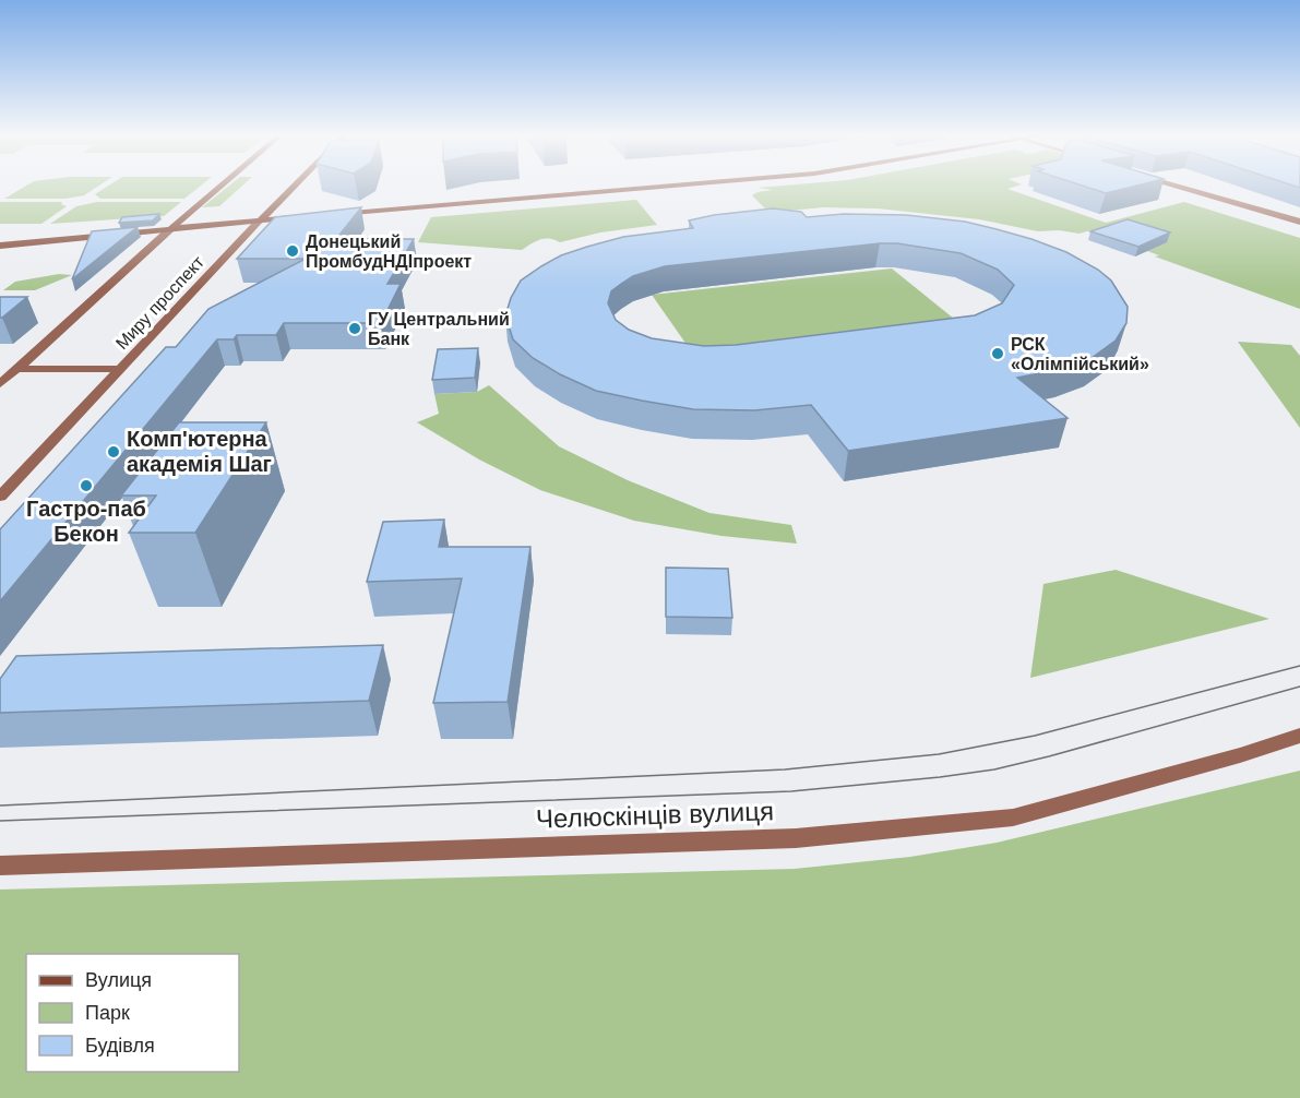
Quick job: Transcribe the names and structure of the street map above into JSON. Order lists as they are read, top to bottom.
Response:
{
  "streets": {
    "main road": ["Миру проспект", "Челюскінців вулиця"]
  },
  "places": [
    "Донецький ПромбудНДІпроект",
    "ГУ Центральний Банк",
    "РСК «Олімпійський»",
    "Комп'ютерна академія Шаг",
    "Гастро-паб Бекон"
  ],
  "legend": ["Вулиця", "Парк", "Будівля"]
}
